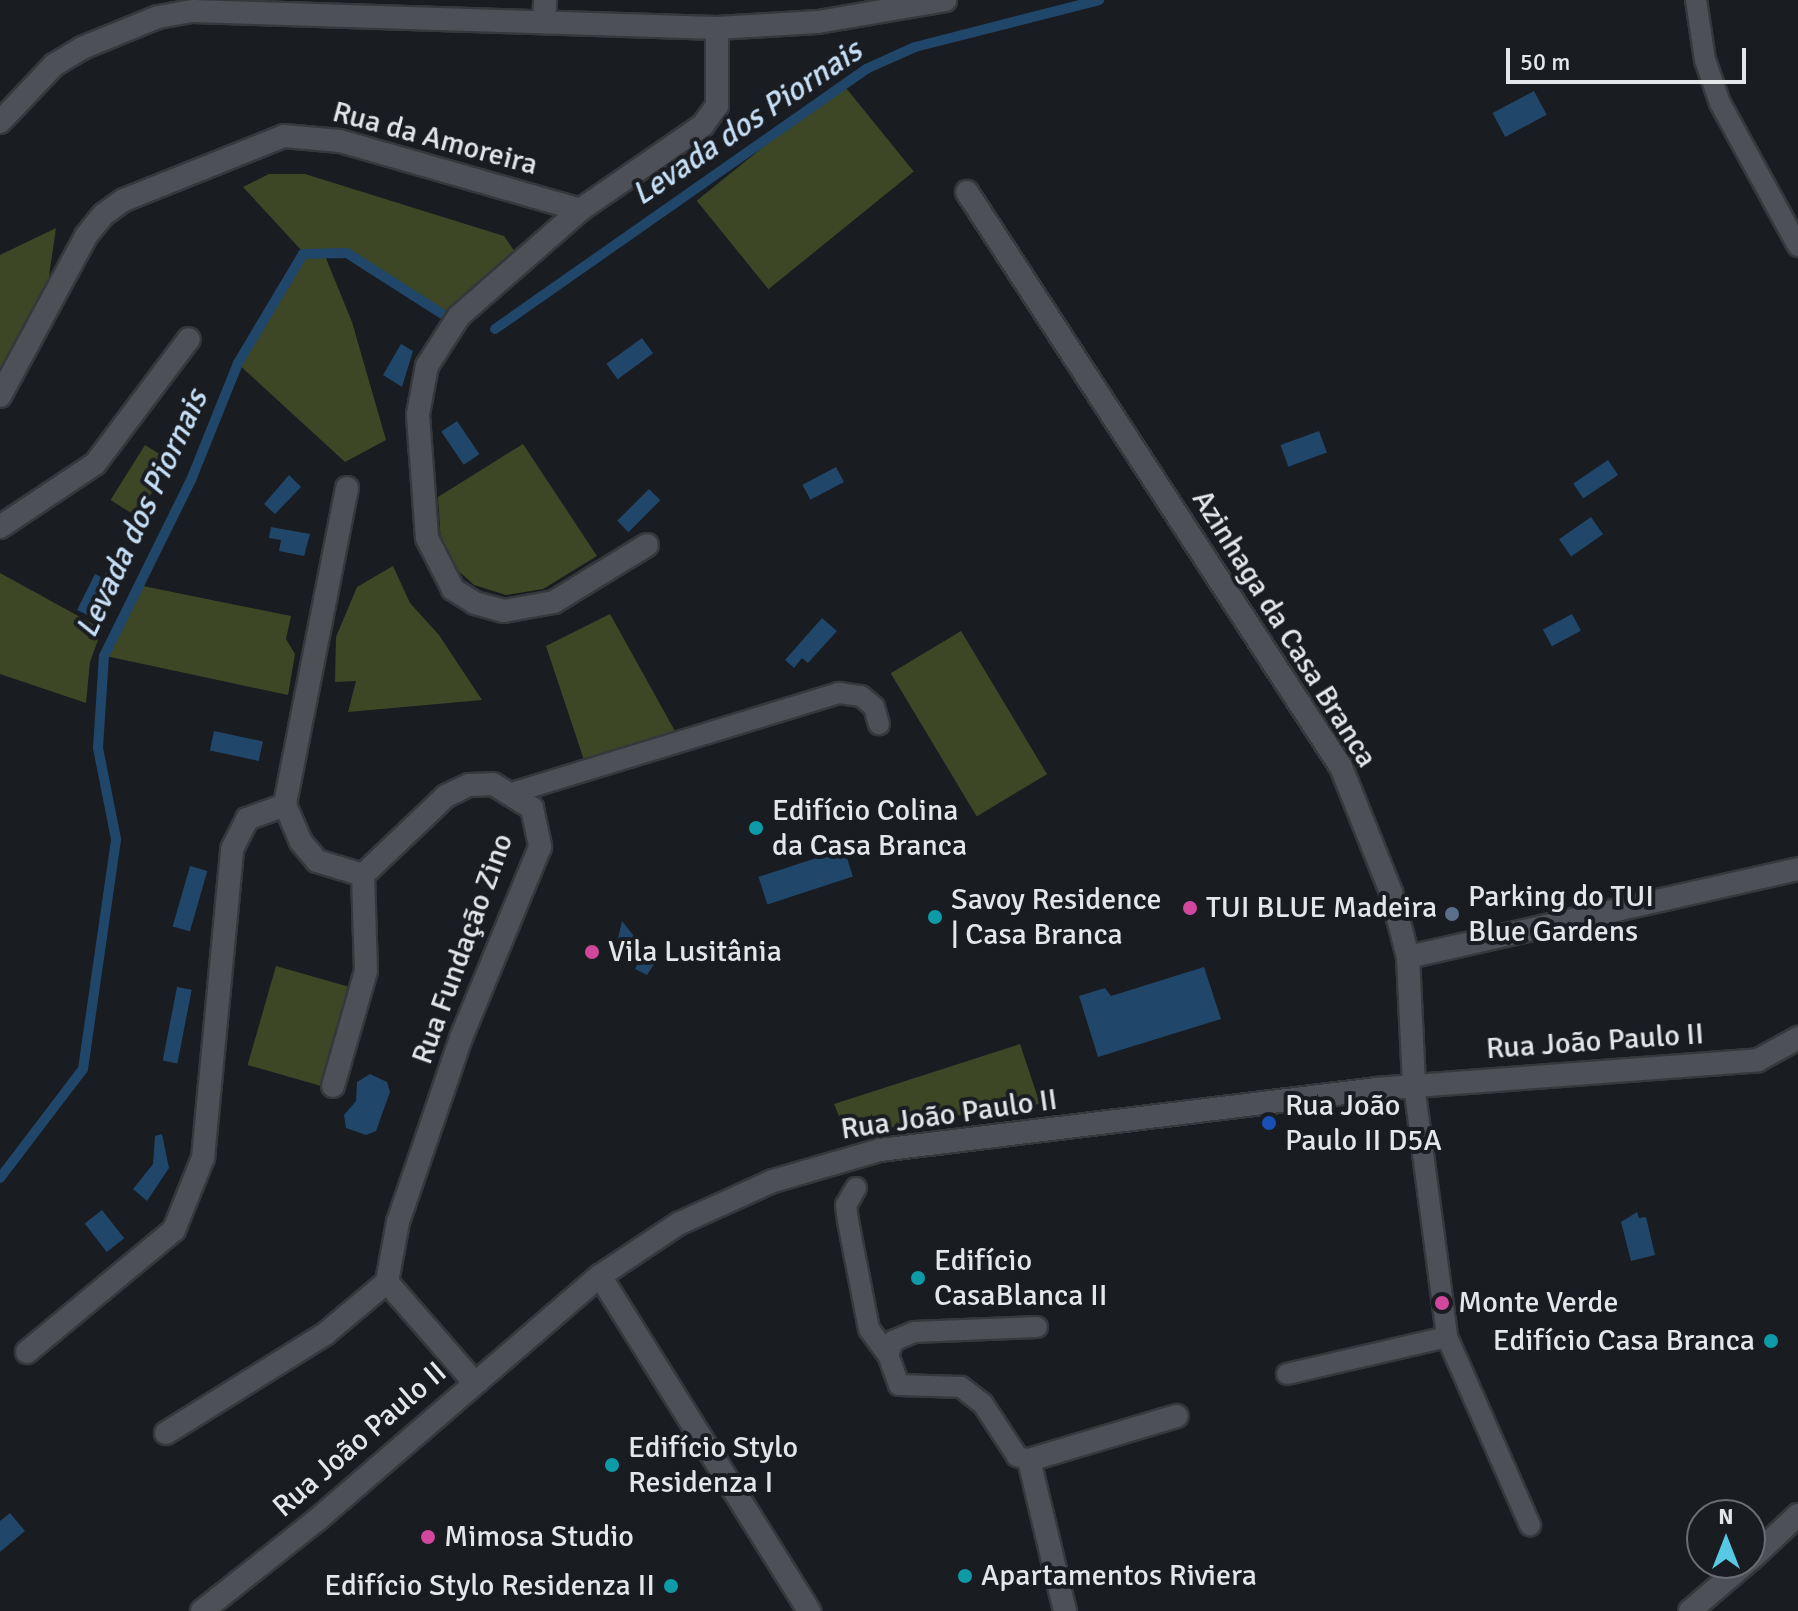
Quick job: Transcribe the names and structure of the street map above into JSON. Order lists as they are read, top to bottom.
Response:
{
  "streets": {
    "street": [
      "Rua da Amoreira",
      "Azinhaga da Casa Branca",
      "Rua Fundação Zino",
      "Rua João Paulo II"
    ]
  },
  "crossings": [
    ["Azinhaga da Casa Branca", "Rua João Paulo II"]
  ],
  "water": ["Levada dos Piornais"],
  "places": [
    "Edifício Colina da Casa Branca",
    "TUI BLUE Madeira",
    "Parking do TUI Blue Gardens",
    "Savoy Residence | Casa Branca",
    "Vila Lusitânia",
    "Rua João Paulo II D5A",
    "Edifício CasaBlanca II",
    "Monte Verde",
    "Edifício Casa Branca",
    "Edifício Stylo Residenza I",
    "Mimosa Studio",
    "Apartamentos Riviera",
    "Edifício Stylo Residenza II"
  ],
  "scale_bar": "50 m",
  "north": "top"
}
